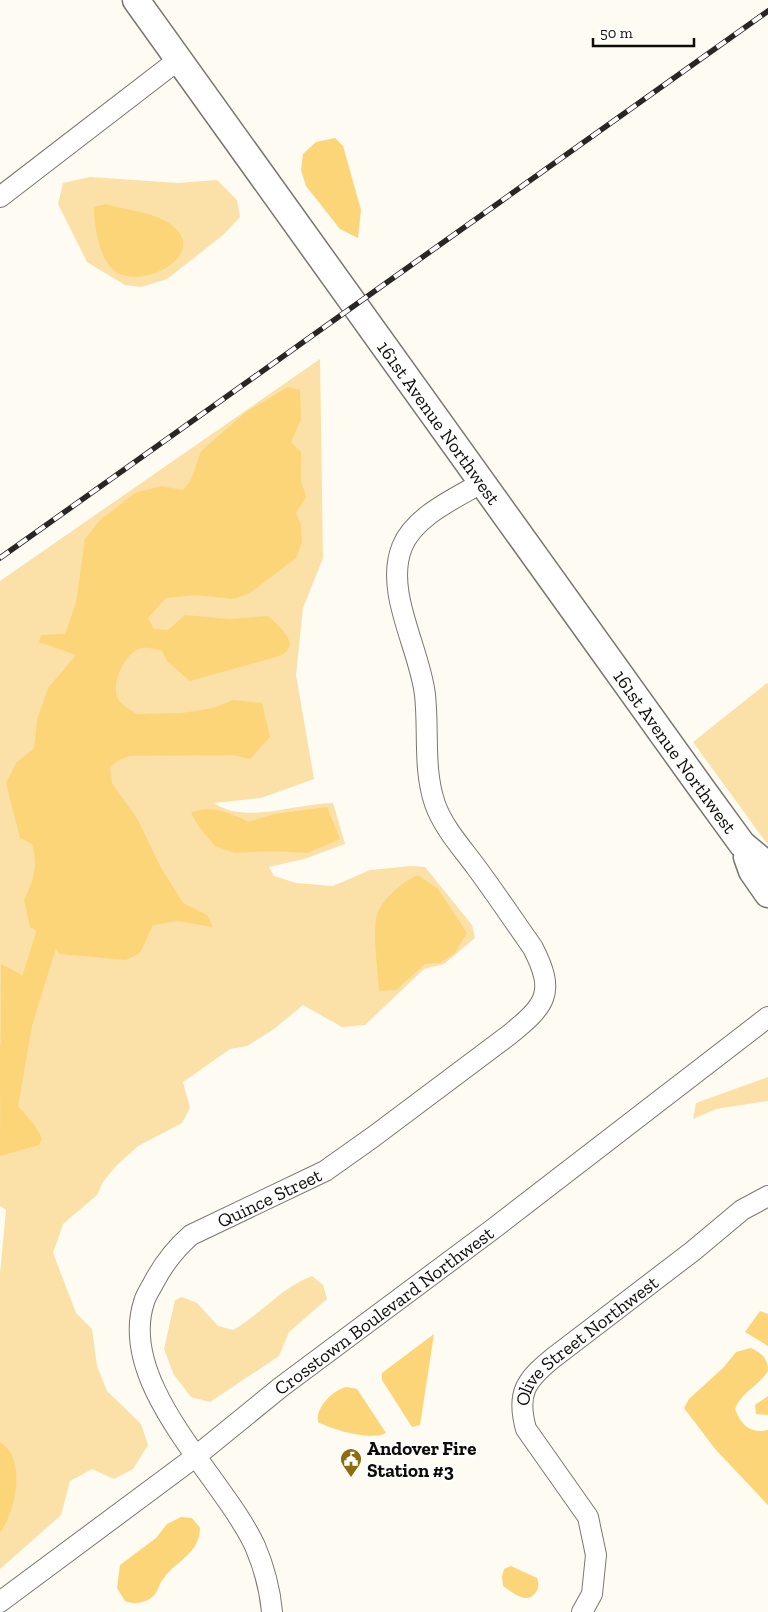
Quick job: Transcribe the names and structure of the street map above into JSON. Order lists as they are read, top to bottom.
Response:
{
  "streets": {
    "main road": ["161st Avenue Northwest"],
    "street": ["Quince Street", "Crosstown Boulevard Northwest", "Olive Street Northwest"]
  },
  "crossings": [
    ["161st Avenue Northwest", "Quince Street"],
    ["Quince Street", "Crosstown Boulevard Northwest"]
  ],
  "places": {
    "public building": ["Andover Fire Station #3"]
  },
  "scale_bar": "50 m"
}
